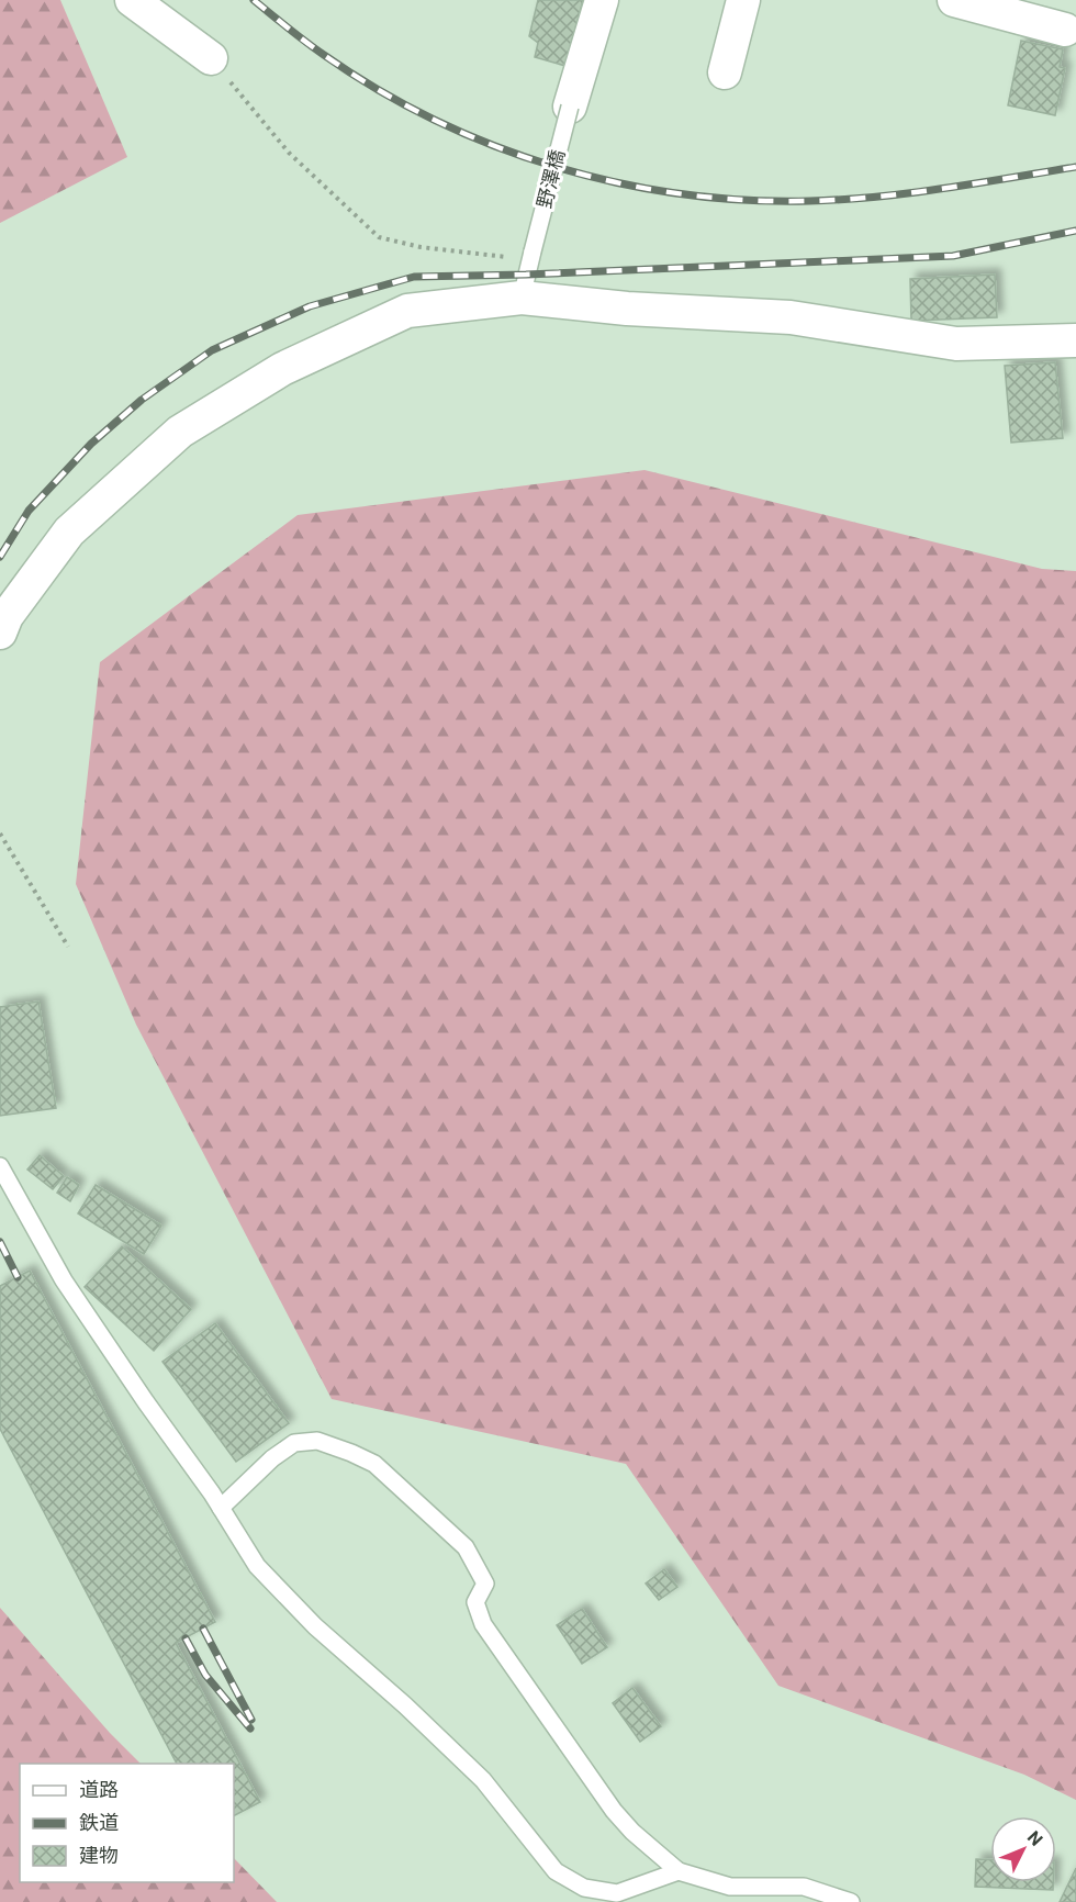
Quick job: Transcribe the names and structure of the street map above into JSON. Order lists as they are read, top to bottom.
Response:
{
  "streets": {
    "lane": ["野澤橋"]
  },
  "legend": ["道路", "鉄道", "建物"],
  "north": "top right"
}
